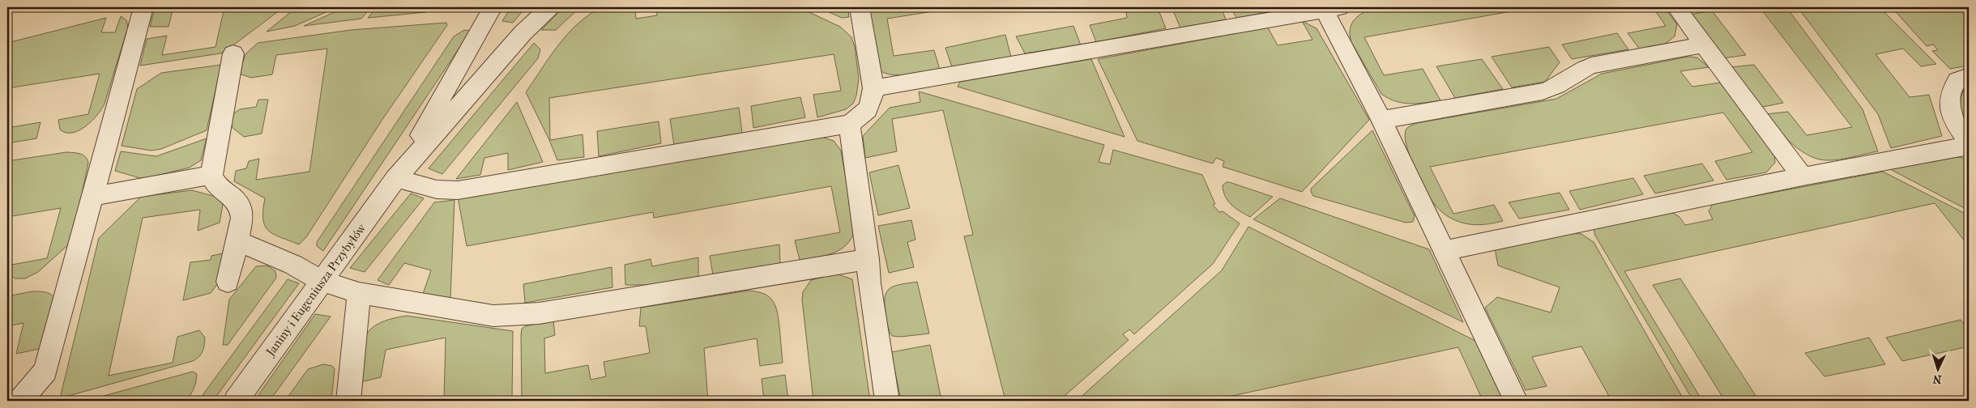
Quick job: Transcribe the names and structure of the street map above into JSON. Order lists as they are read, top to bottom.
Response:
{
  "streets": {
    "street": ["Janiny i Eugeniusza Przybyłów"]
  },
  "north": "bottom"
}
